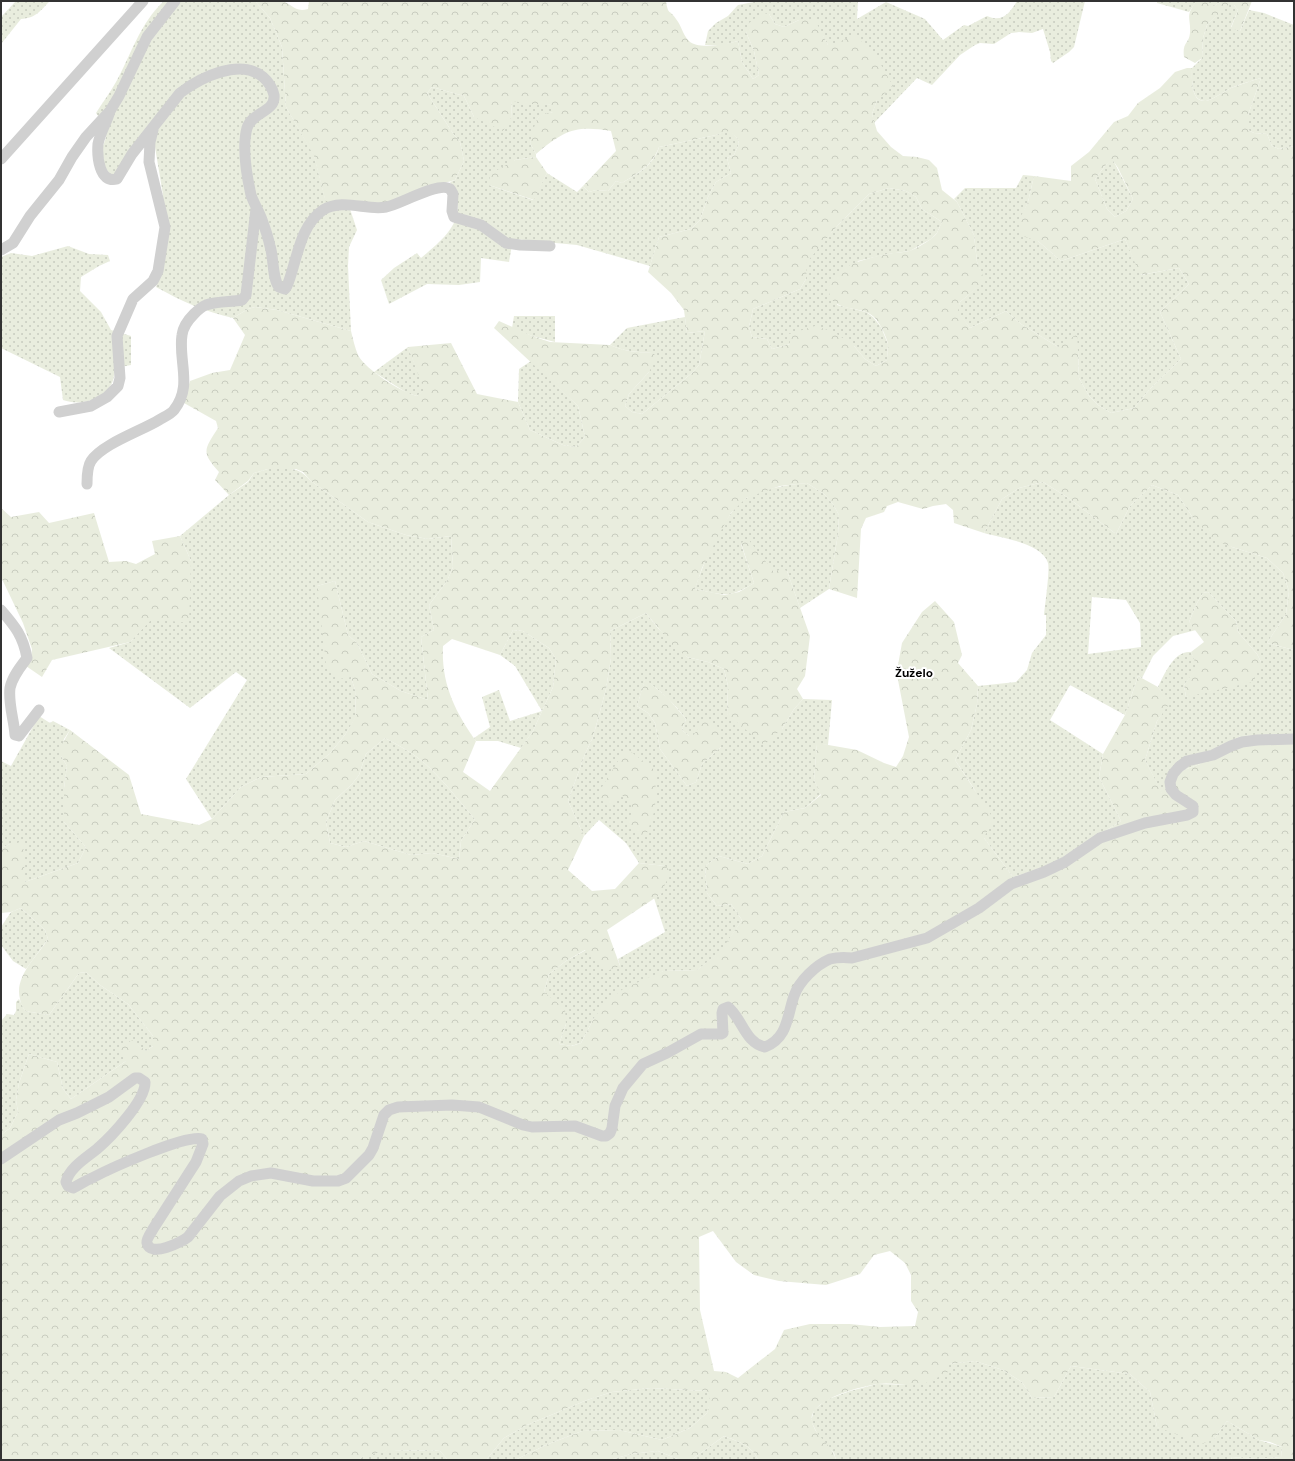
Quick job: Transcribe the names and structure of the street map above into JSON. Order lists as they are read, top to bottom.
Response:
{
  "districts": ["Žuželo"]
}
